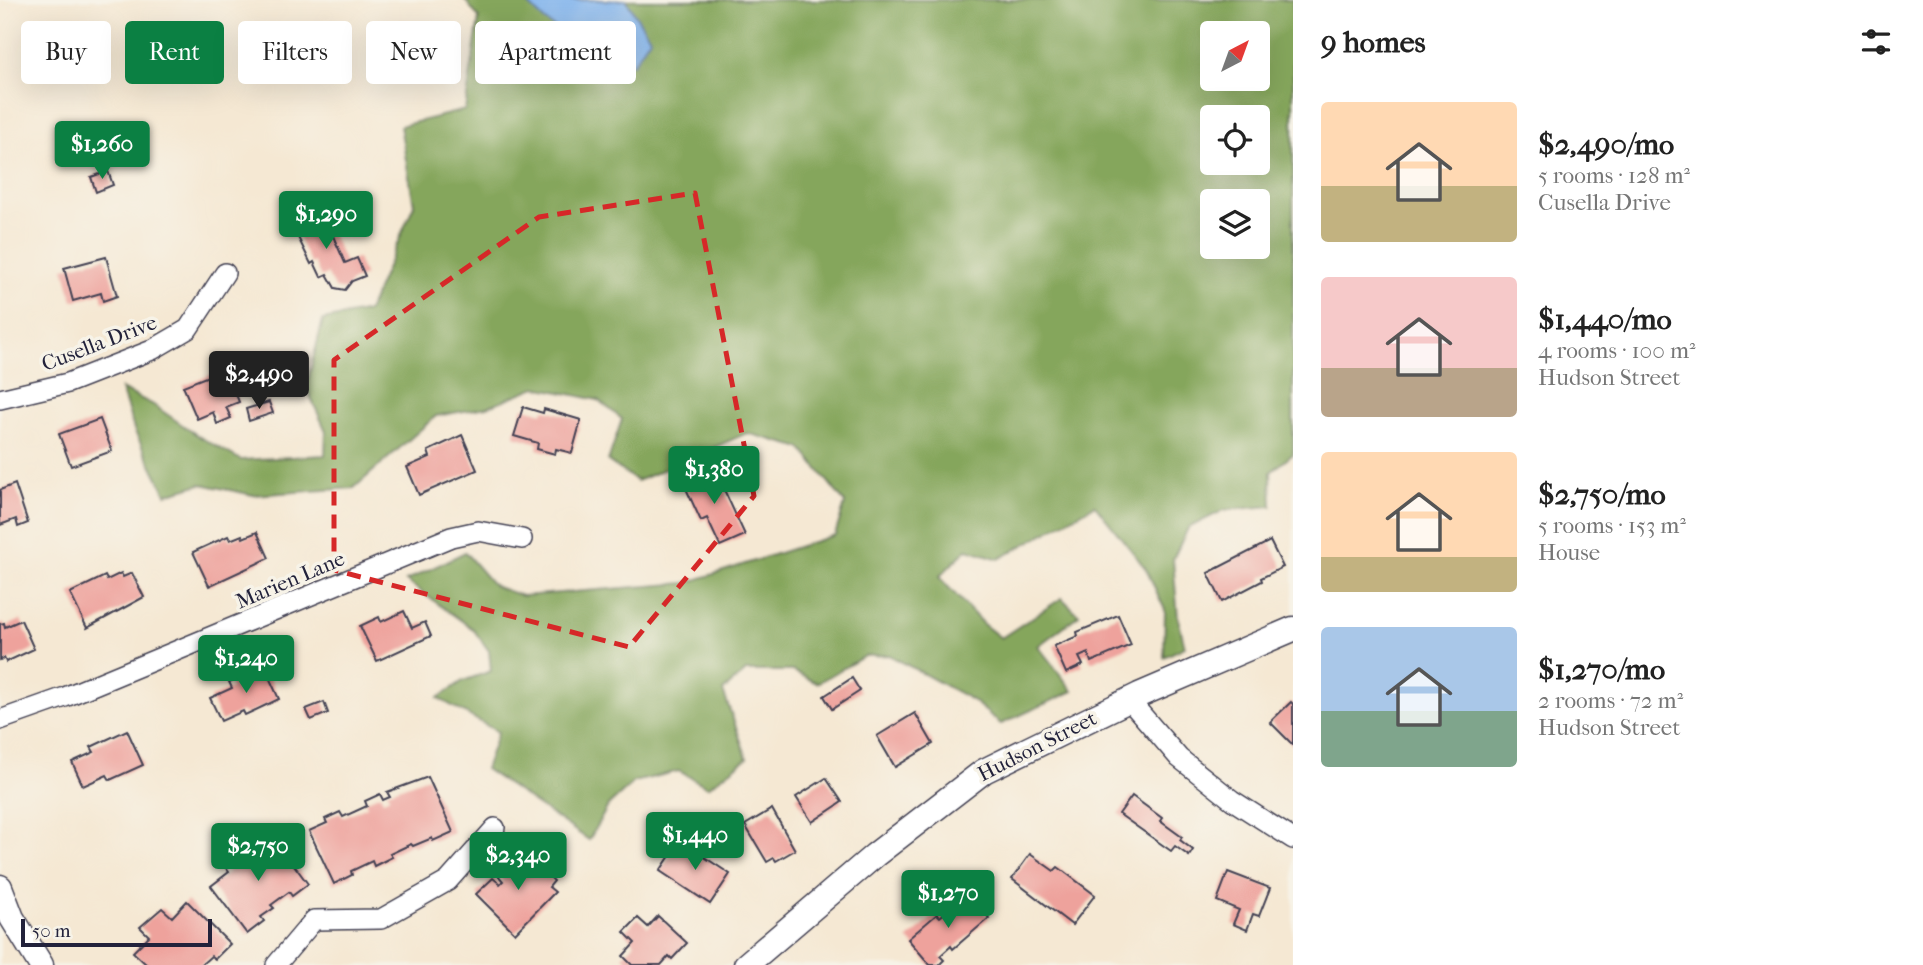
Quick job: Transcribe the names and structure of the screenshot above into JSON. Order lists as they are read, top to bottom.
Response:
{
  "streets": {
    "street": ["Cusella Drive", "Marien Lane", "Hudson Street"]
  },
  "scale_bar": "50 m",
  "north": "top right",
  "page": {
    "heading": "9 homes",
    "chip": [
      "Buy",
      "Rent",
      "Filters",
      "New",
      "Apartment"
    ],
    "list": [
      {
        "name": "$2,490/mo",
        "note": "5 rooms · 128 m² · Cusella Drive"
      },
      {
        "name": "$1,440/mo",
        "note": "4 rooms · 100 m² · Hudson Street"
      },
      {
        "name": "$2,750/mo",
        "note": "5 rooms · 153 m² · House"
      },
      {
        "name": "$1,270/mo",
        "note": "2 rooms · 72 m² · Hudson Street"
      }
    ],
    "price": [
      "$1,260",
      "$1,290",
      "$2,490",
      "$1,380",
      "$1,240",
      "$1,440",
      "$2,750",
      "$2,340",
      "$1,270"
    ],
    "scale": "50 m"
  }
}
